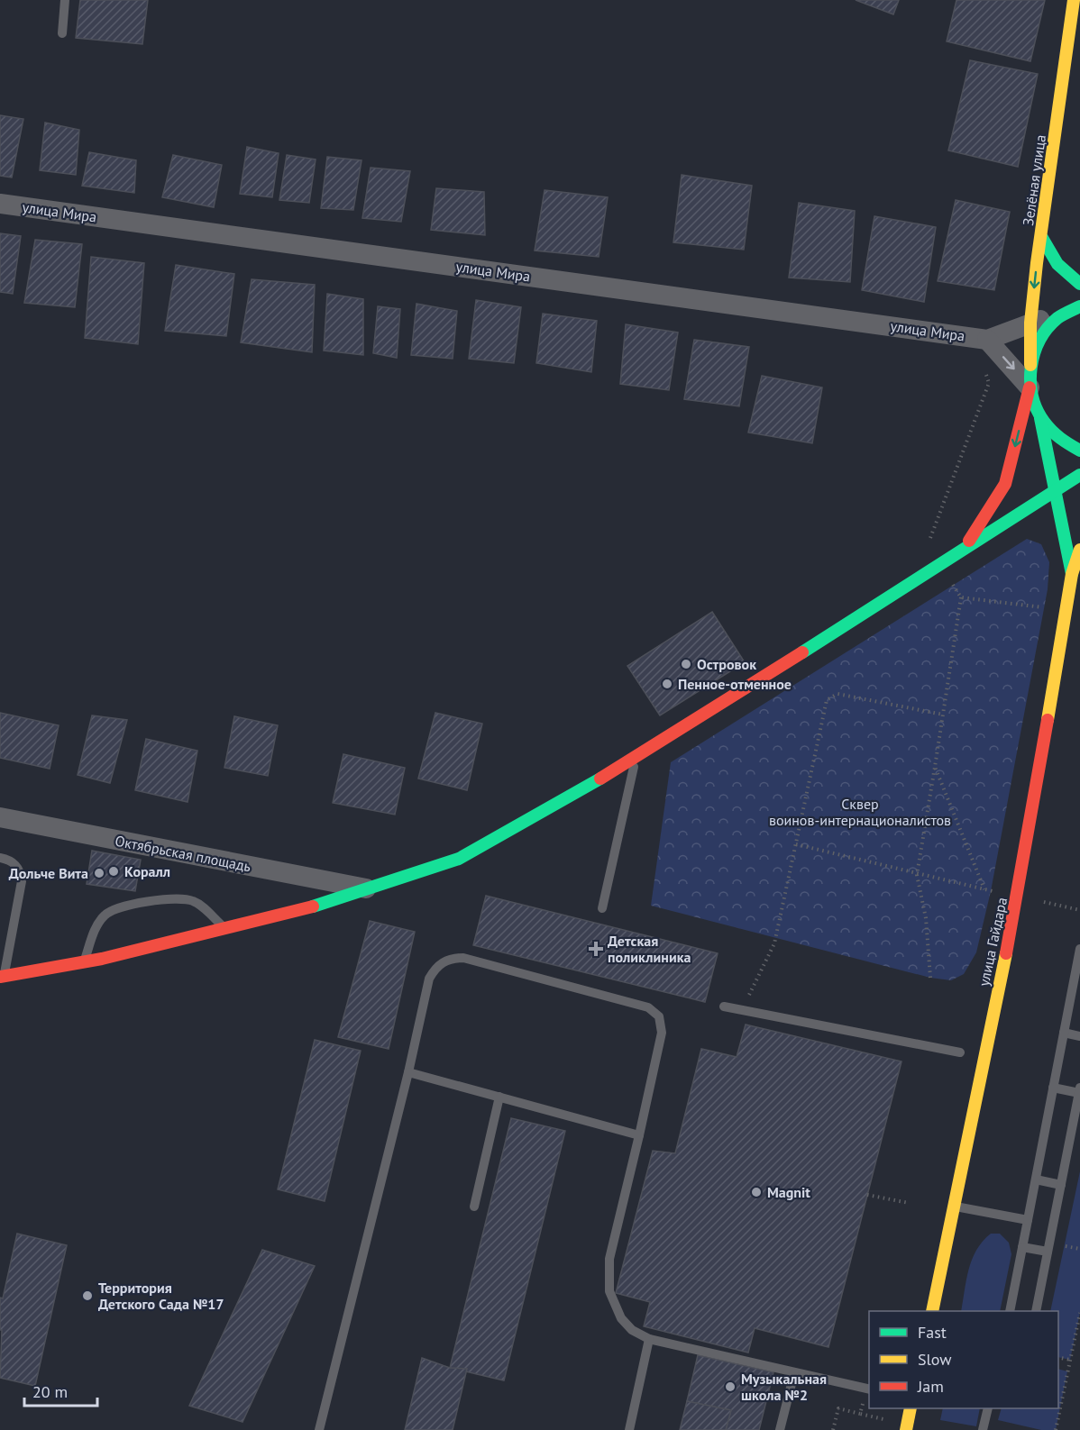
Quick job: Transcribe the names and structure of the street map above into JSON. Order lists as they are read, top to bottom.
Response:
{
  "streets": {
    "main road": ["Зелёная улица", "улица Гайдара"],
    "street": ["улица Мира", "Октябрьская площадь"]
  },
  "crossings": [
    ["Зелёная улица", "улица Мира"]
  ],
  "parks": ["Сквер воинов-интернационалистов"],
  "places": {
    "other": [
      "Островок",
      "Пенное-отменное",
      "Коралл",
      "Дольче Вита",
      "Magnit",
      "Территория Детского Сада №17",
      "Музыкальная школа №2"
    ],
    "health": ["Детская поликлиника"]
  },
  "legend": ["Fast", "Slow", "Jam"],
  "scale_bar": "20 m"
}
